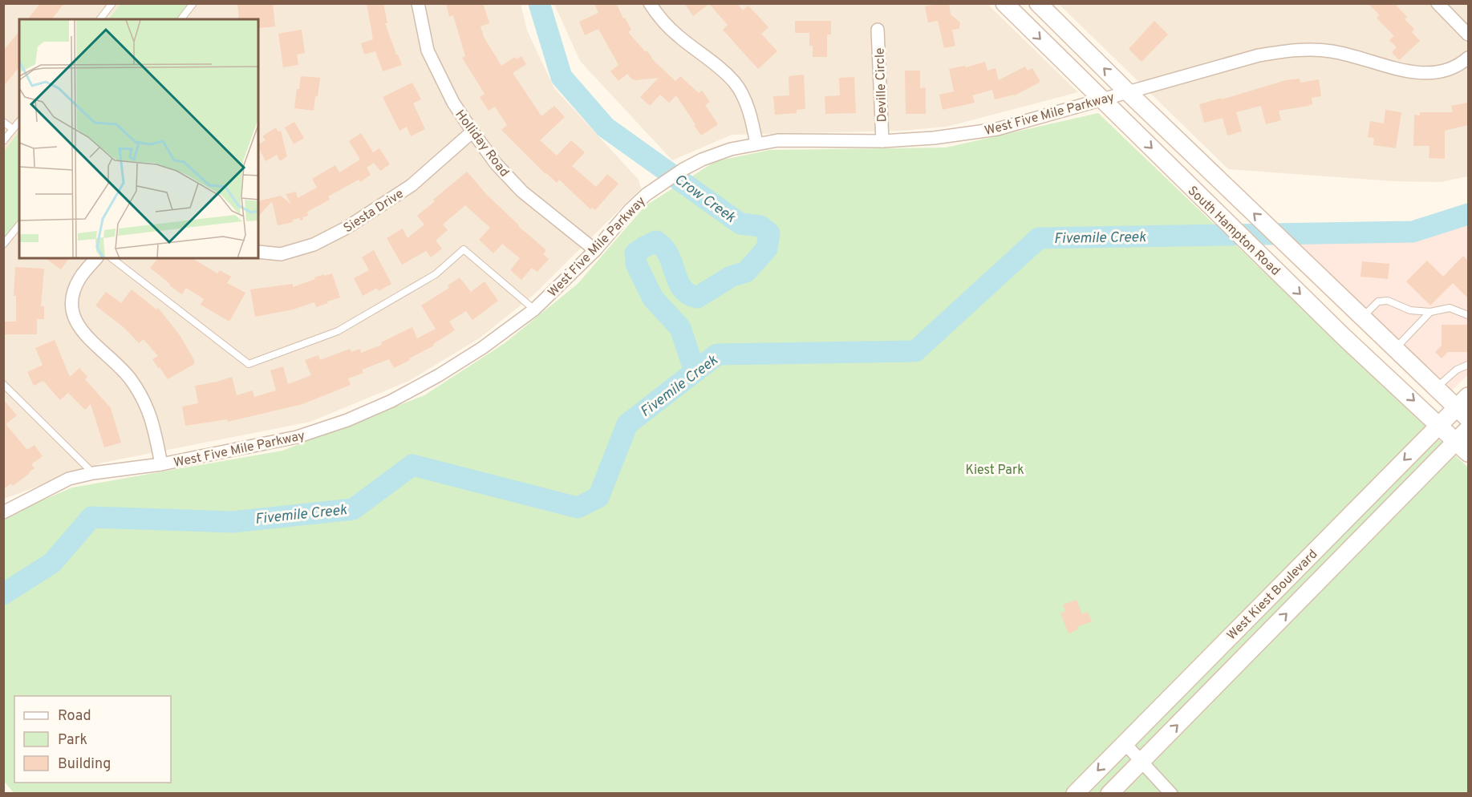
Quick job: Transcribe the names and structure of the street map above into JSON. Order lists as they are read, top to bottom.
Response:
{
  "streets": {
    "main road": ["South Hampton Road", "West Kiest Boulevard"],
    "street": [
      "Deville Circle",
      "West Five Mile Parkway",
      "Holliday Road",
      "Siesta Drive"
    ]
  },
  "crossings": [
    ["Deville Circle", "West Five Mile Parkway"],
    ["West Five Mile Parkway", "Holliday Road"],
    ["West Five Mile Parkway", "South Hampton Road"],
    ["Holliday Road", "Siesta Drive"],
    ["South Hampton Road", "West Kiest Boulevard"]
  ],
  "water": ["Crow Creek", "Fivemile Creek"],
  "parks": ["Kiest Park"],
  "legend": ["Road", "Park", "Building"]
}
